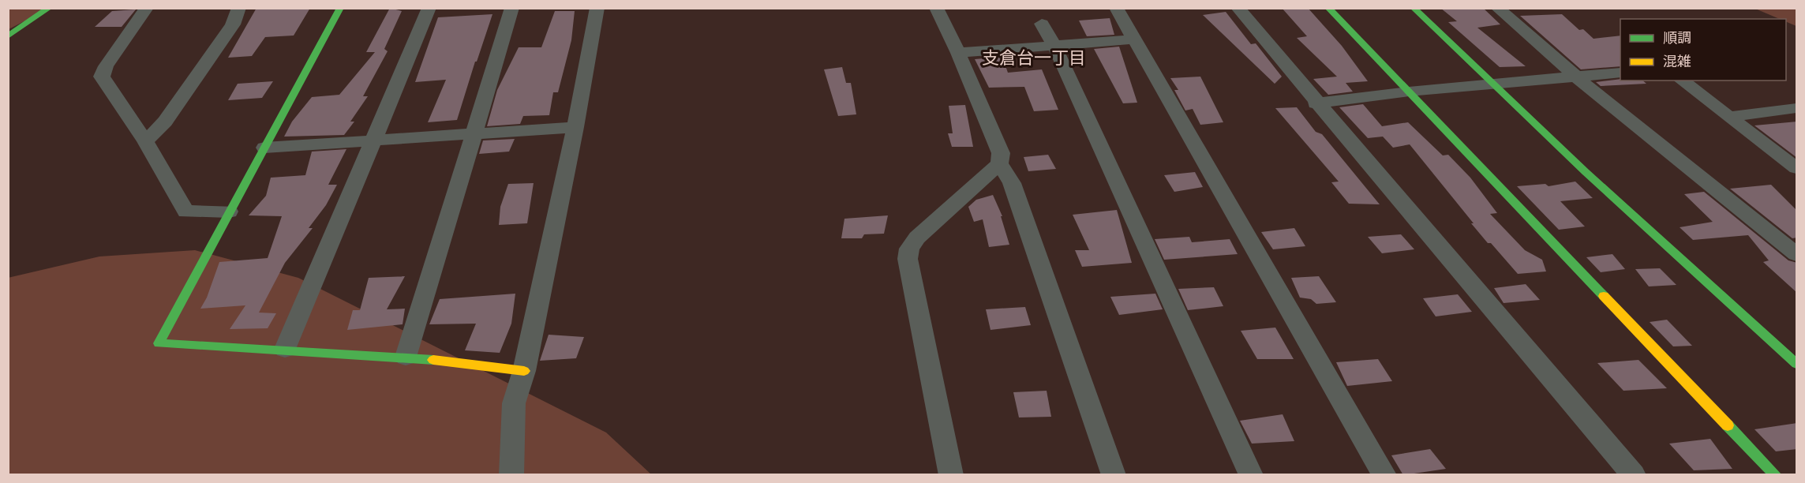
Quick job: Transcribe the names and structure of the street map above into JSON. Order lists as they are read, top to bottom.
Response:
{
  "districts": ["支倉台一丁目"],
  "legend": ["順調", "混雑"]
}
